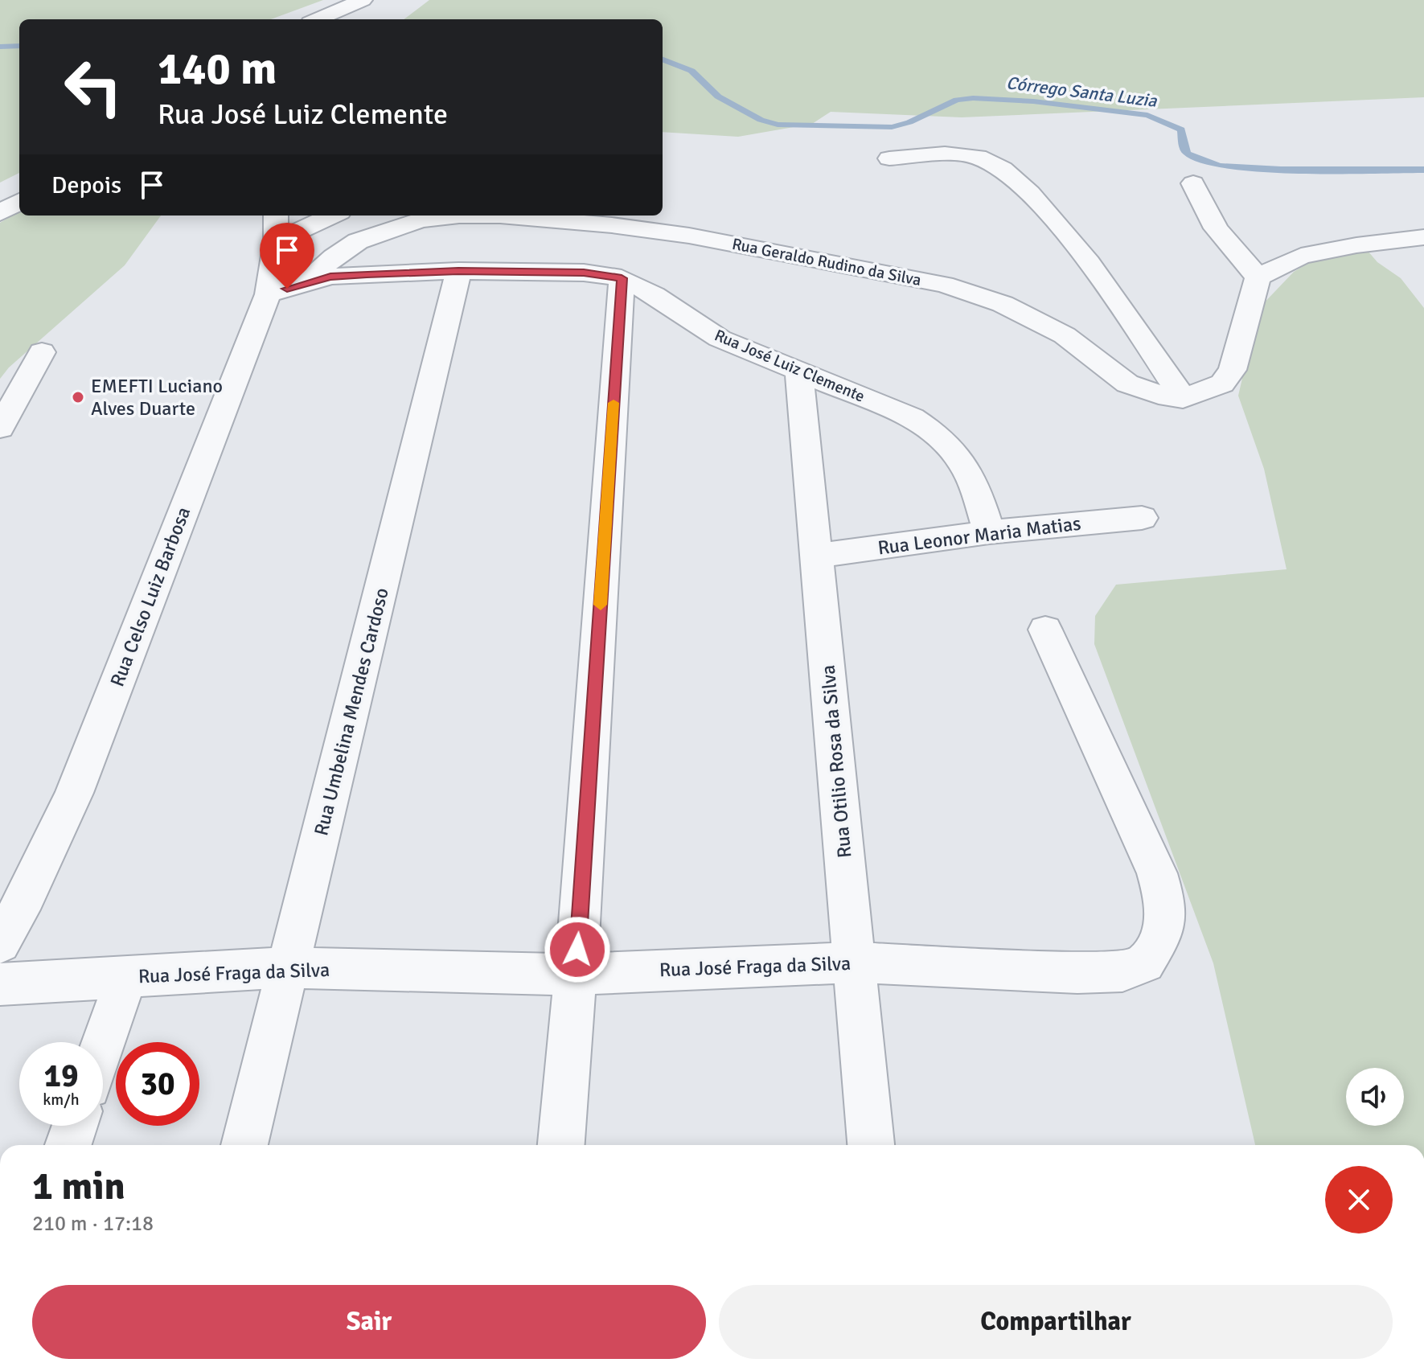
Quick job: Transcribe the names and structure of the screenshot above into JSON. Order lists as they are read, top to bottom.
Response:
{
  "streets": {
    "street": [
      "Rua Geraldo Rudino da Silva",
      "Rua José Luiz Clemente",
      "Rua Leonor Maria Matias",
      "Rua Celso Luiz Barbosa",
      "Rua Umbelina Mendes Cardoso",
      "Rua Otilio Rosa da Silva",
      "Rua José Fraga da Silva"
    ]
  },
  "crossings": [
    ["Rua Geraldo Rudino da Silva", "Rua José Luiz Clemente"],
    ["Rua José Luiz Clemente", "Rua Leonor Maria Matias"],
    ["Rua José Luiz Clemente", "Rua Celso Luiz Barbosa"],
    ["Rua José Luiz Clemente", "Rua Umbelina Mendes Cardoso"],
    ["Rua José Luiz Clemente", "Rua Otilio Rosa da Silva"],
    ["Rua Leonor Maria Matias", "Rua Otilio Rosa da Silva"],
    ["Rua Umbelina Mendes Cardoso", "Rua José Fraga da Silva"],
    ["Rua Otilio Rosa da Silva", "Rua José Fraga da Silva"]
  ],
  "water": ["Córrego Santa Luzia"],
  "places": ["EMEFTI Luciano Alves Duarte"],
  "page": {
    "turn": ["140 m", "Rua José Luiz Clemente"],
    "then": "Depois",
    "speed": "19 km/h",
    "limit": "30",
    "heading": ["1 min", "210 m · 17:18"],
    "buttons": ["Sair", "Compartilhar"]
  }
}
